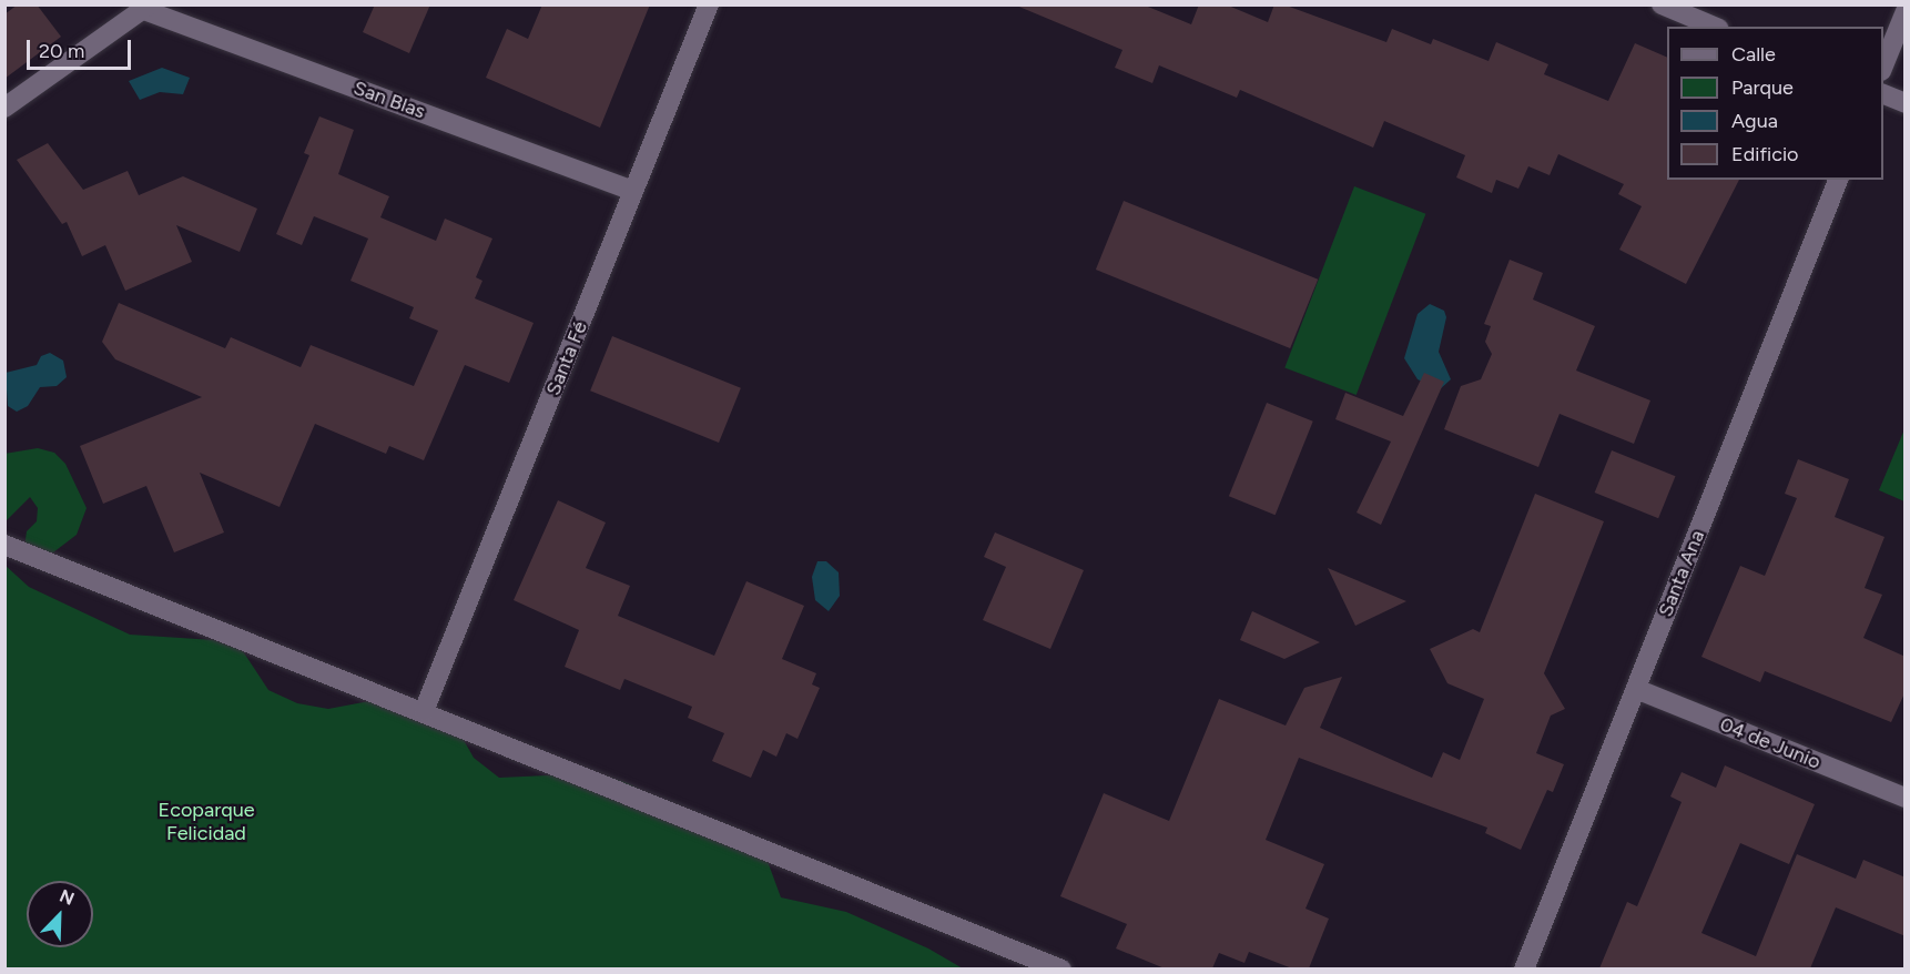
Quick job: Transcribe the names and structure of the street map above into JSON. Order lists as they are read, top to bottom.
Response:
{
  "streets": {
    "street": [
      "San Blas",
      "Santa Fé",
      "Santa Ana",
      "04 de Junio"
    ]
  },
  "crossings": [
    ["San Blas", "Santa Fé"],
    ["Santa Ana", "04 de Junio"]
  ],
  "parks": ["Ecoparque Felicidad"],
  "legend": [
    "Calle",
    "Parque",
    "Agua",
    "Edificio"
  ],
  "scale_bar": "20 m",
  "north": "top right"
}
